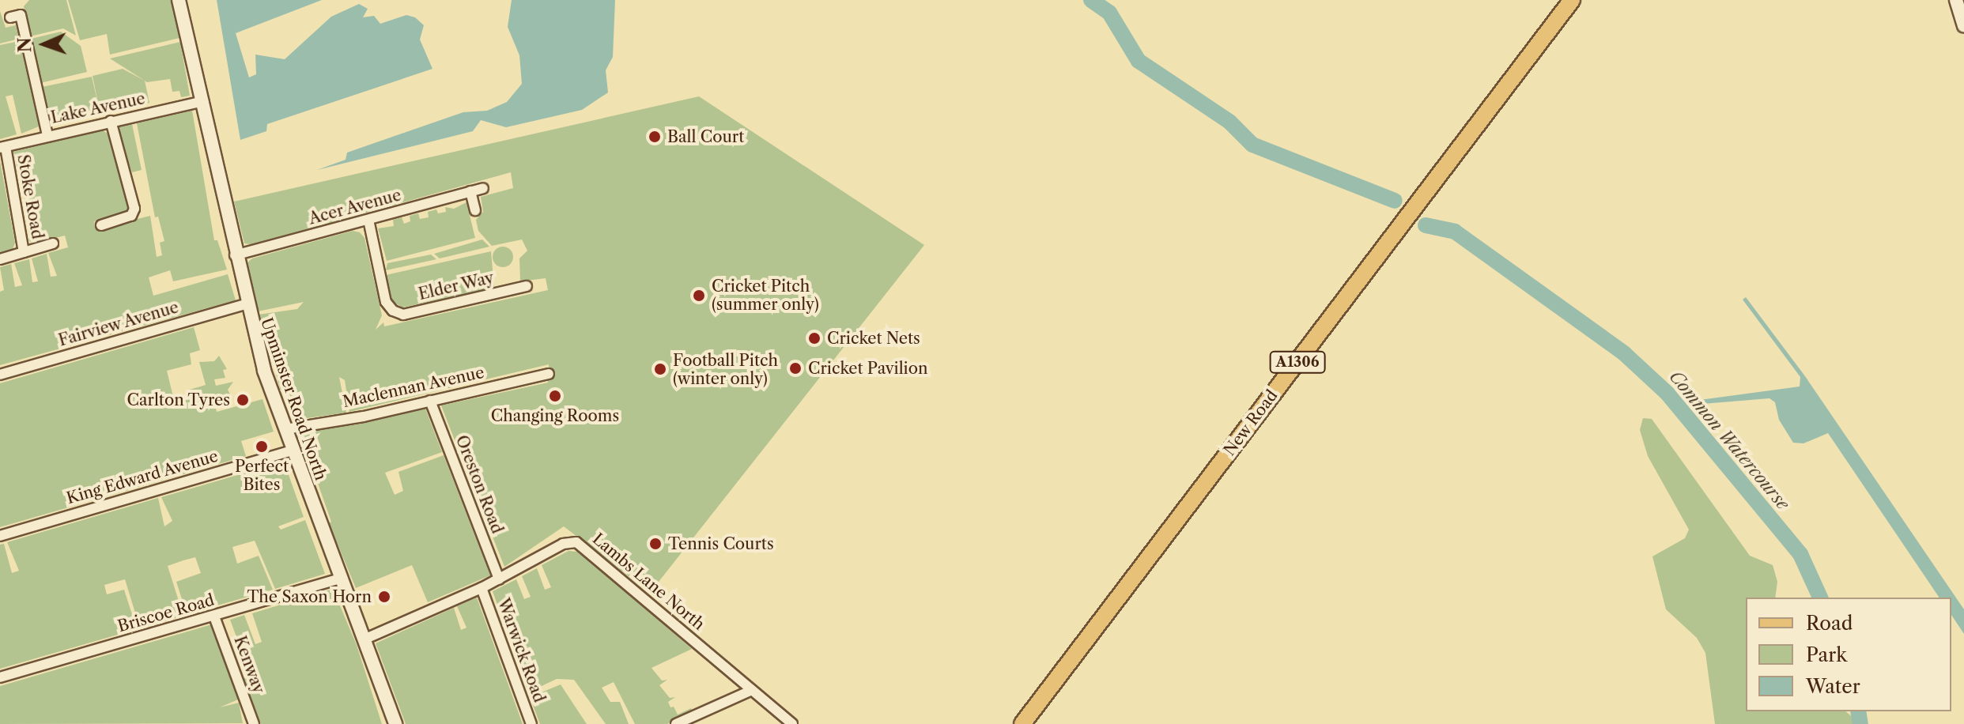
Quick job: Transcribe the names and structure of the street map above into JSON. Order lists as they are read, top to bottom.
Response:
{
  "streets": {
    "main road": ["A1306", "New Road"],
    "street": [
      "Lake Avenue",
      "Stoke Road",
      "Acer Avenue",
      "Elder Way",
      "Fairview Avenue",
      "Maclennan Avenue",
      "Upminster Road North",
      "King Edward Avenue",
      "Oreston Road",
      "Lambs Lane North",
      "Briscoe Road",
      "Warwick Road",
      "Kenway"
    ]
  },
  "crossings": [
    ["Lake Avenue", "Stoke Road"],
    ["Lake Avenue", "Upminster Road North"],
    ["Acer Avenue", "Elder Way"],
    ["Acer Avenue", "Upminster Road North"],
    ["Fairview Avenue", "Upminster Road North"],
    ["Maclennan Avenue", "Upminster Road North"],
    ["Maclennan Avenue", "Oreston Road"],
    ["Upminster Road North", "King Edward Avenue"],
    ["Upminster Road North", "Lambs Lane North"],
    ["Upminster Road North", "Briscoe Road"],
    ["Oreston Road", "Lambs Lane North"],
    ["Lambs Lane North", "Warwick Road"],
    ["Briscoe Road", "Kenway"]
  ],
  "water": ["Common Watercourse"],
  "places": [
    "Ball Court",
    "Cricket Pitch (summer only)",
    "Cricket Nets",
    "Cricket Pavilion",
    "Football Pitch (winter only)",
    "Changing Rooms",
    "Carlton Tyres",
    "Perfect Bites",
    "Tennis Courts",
    "The Saxon Horn"
  ],
  "legend": ["Road", "Park", "Water"],
  "north": "left"
}
